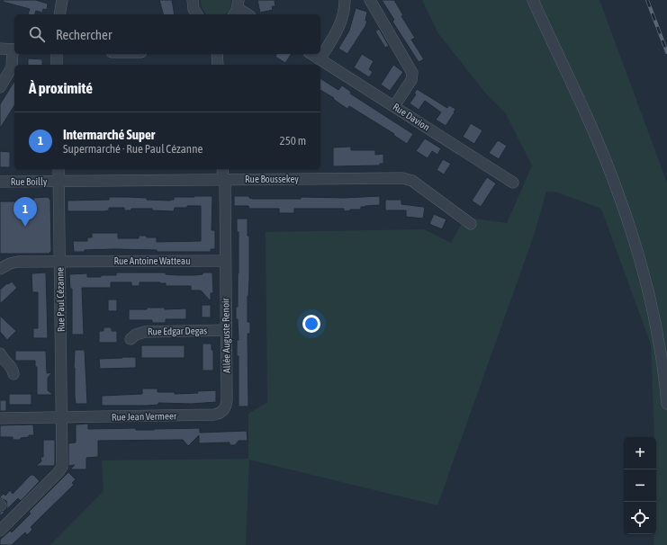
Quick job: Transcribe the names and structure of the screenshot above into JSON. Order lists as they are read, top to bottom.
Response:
{
  "streets": {
    "street": [
      "Rue Davion",
      "Rue Boussekey",
      "Rue Boilly",
      "Rue Antoine Watteau",
      "Rue Paul Cézanne",
      "Rue Edgar Degas",
      "Allée Auguste Renoir",
      "Rue Jean Vermeer"
    ]
  },
  "crossings": [
    ["Rue Boussekey", "Rue Boilly"],
    ["Rue Boussekey", "Rue Paul Cézanne"],
    ["Rue Boilly", "Rue Paul Cézanne"],
    ["Rue Antoine Watteau", "Rue Paul Cézanne"],
    ["Rue Antoine Watteau", "Allée Auguste Renoir"],
    ["Rue Paul Cézanne", "Rue Jean Vermeer"],
    ["Rue Edgar Degas", "Allée Auguste Renoir"],
    ["Allée Auguste Renoir", "Rue Jean Vermeer"]
  ],
  "page": {
    "search": "Rechercher",
    "heading": "À proximité",
    "list": [
      {
        "mark": "1",
        "name": "Intermarché Super",
        "note": "Supermarché · Rue Paul Cézanne",
        "value": "250 m"
      }
    ],
    "pins": "1",
    "map_buttons": ["+", "−"]
  }
}
